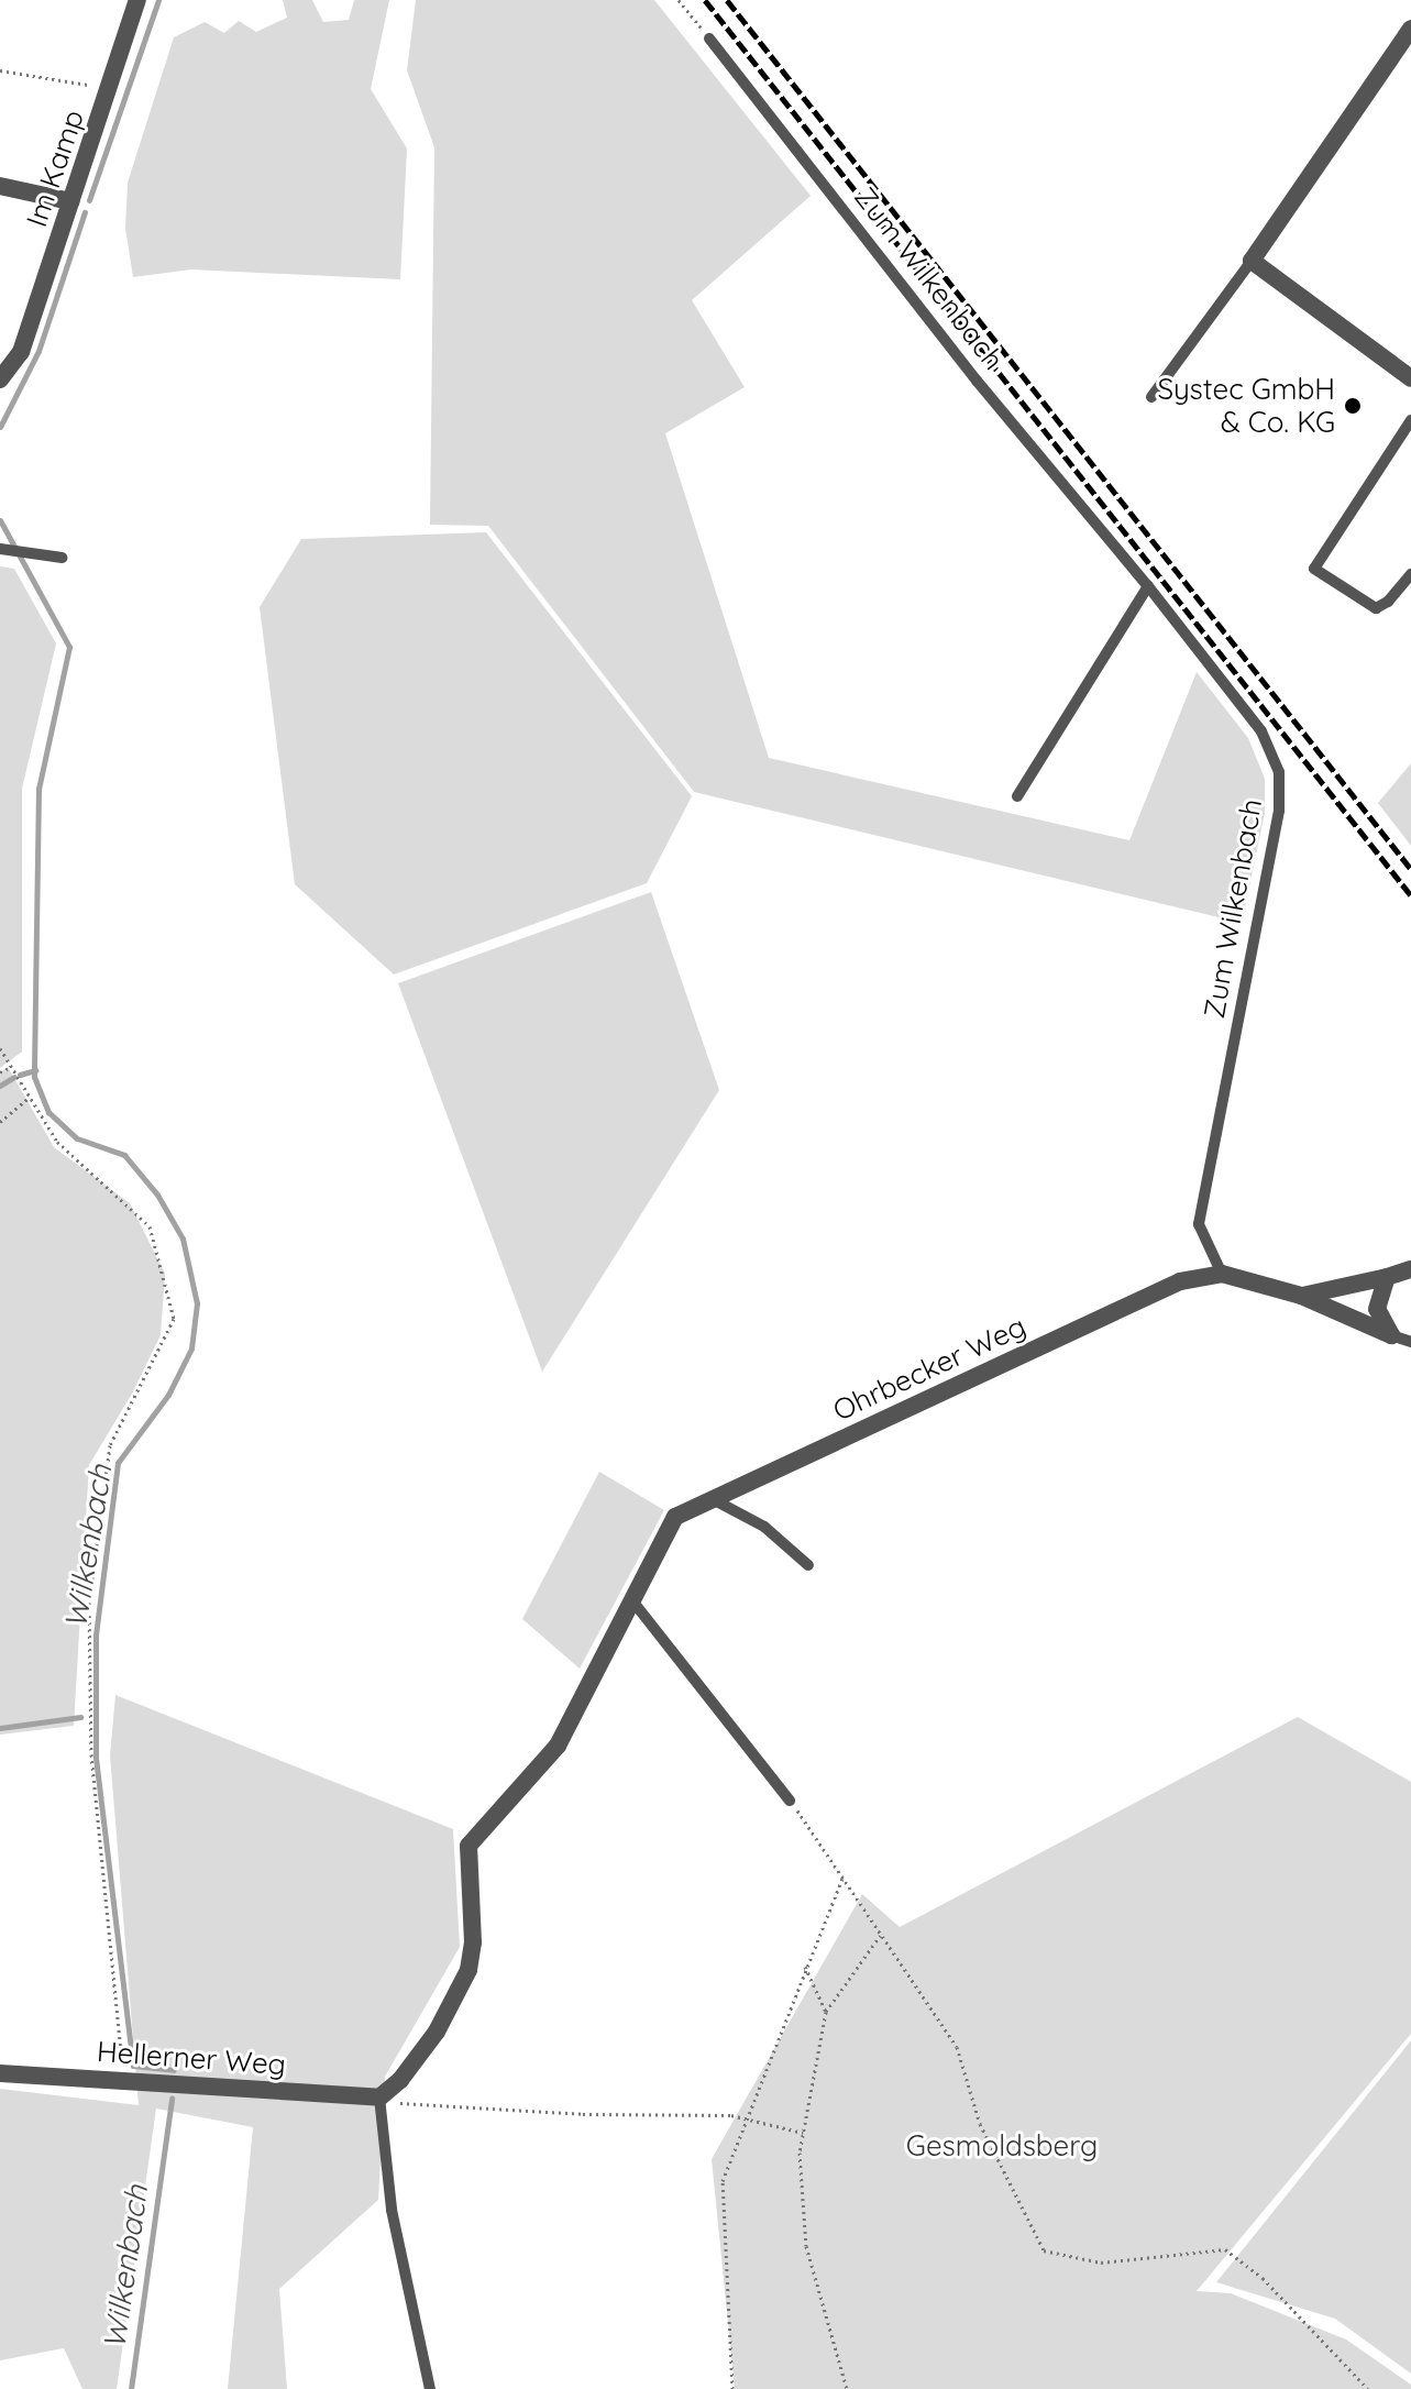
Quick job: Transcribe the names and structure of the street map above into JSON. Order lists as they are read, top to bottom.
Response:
{
  "streets": {
    "street": ["Im Kamp", "Ohrbecker Weg", "Hellerner Weg"],
    "lane": ["Zum Wilkenbach"]
  },
  "crossings": [
    ["Zum Wilkenbach", "Ohrbecker Weg"],
    ["Ohrbecker Weg", "Hellerner Weg"]
  ],
  "water": ["Wilkenbach"],
  "parks": ["Gesmoldsberg"],
  "places": ["Systec GmbH & Co. KG"]
}
